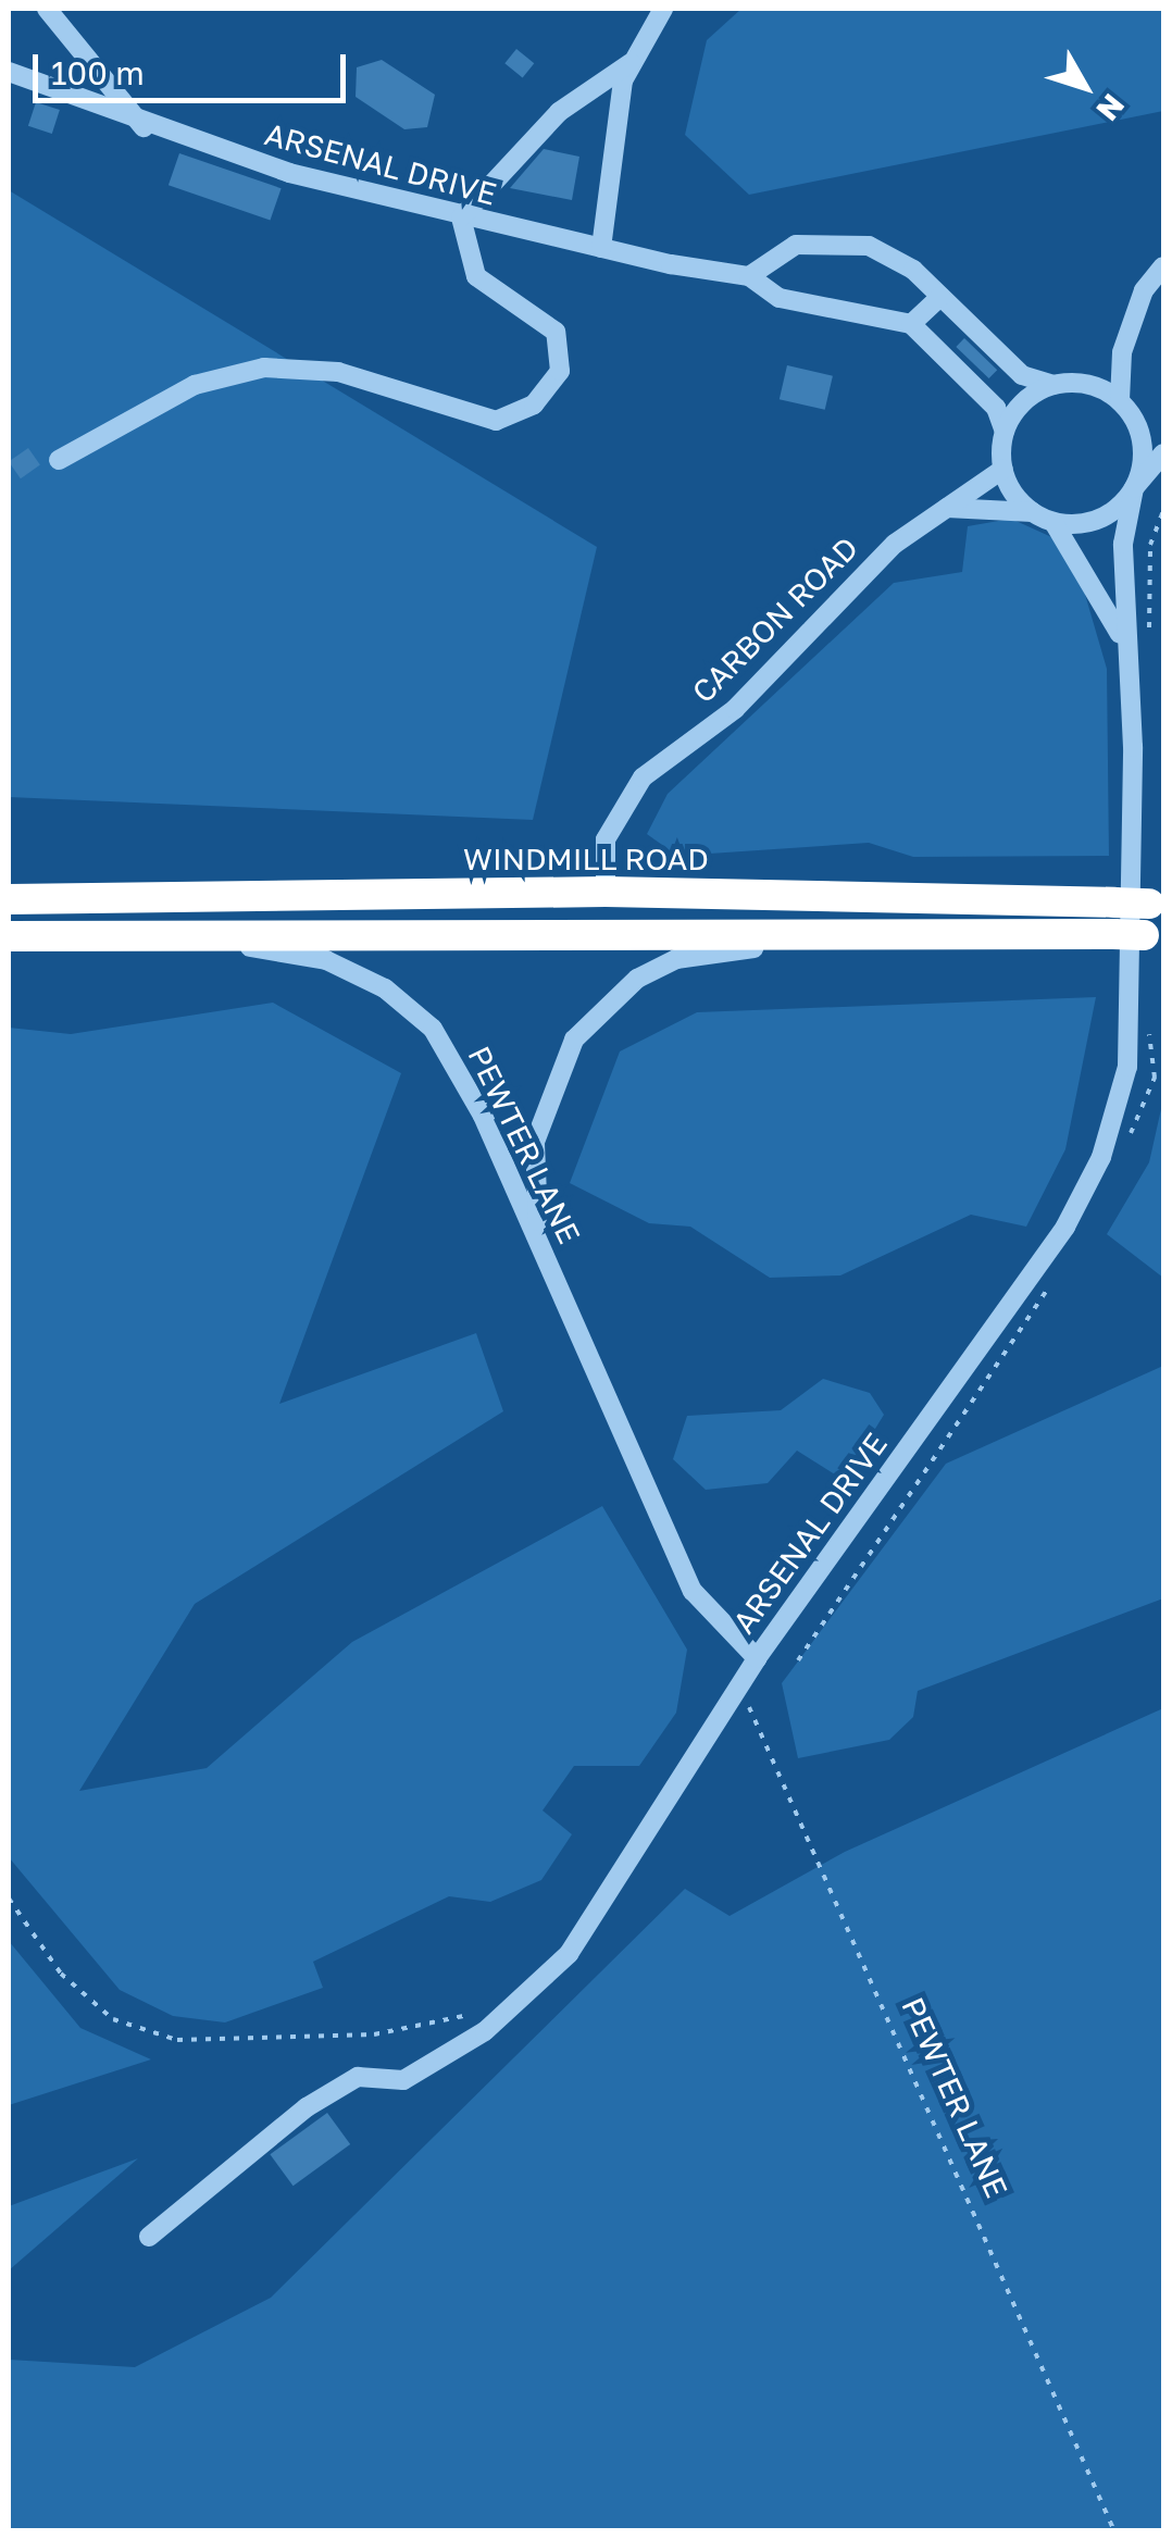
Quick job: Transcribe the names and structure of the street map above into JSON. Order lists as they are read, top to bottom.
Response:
{
  "streets": {
    "highway": ["WINDMILL ROAD"],
    "lane": ["ARSENAL DRIVE", "CARBON ROAD", "PEWTER LANE"]
  },
  "crossings": [
    ["ARSENAL DRIVE", "CARBON ROAD"],
    ["ARSENAL DRIVE", "PEWTER LANE"],
    ["CARBON ROAD", "WINDMILL ROAD"]
  ],
  "scale_bar": "100 m",
  "north": "bottom right"
}
